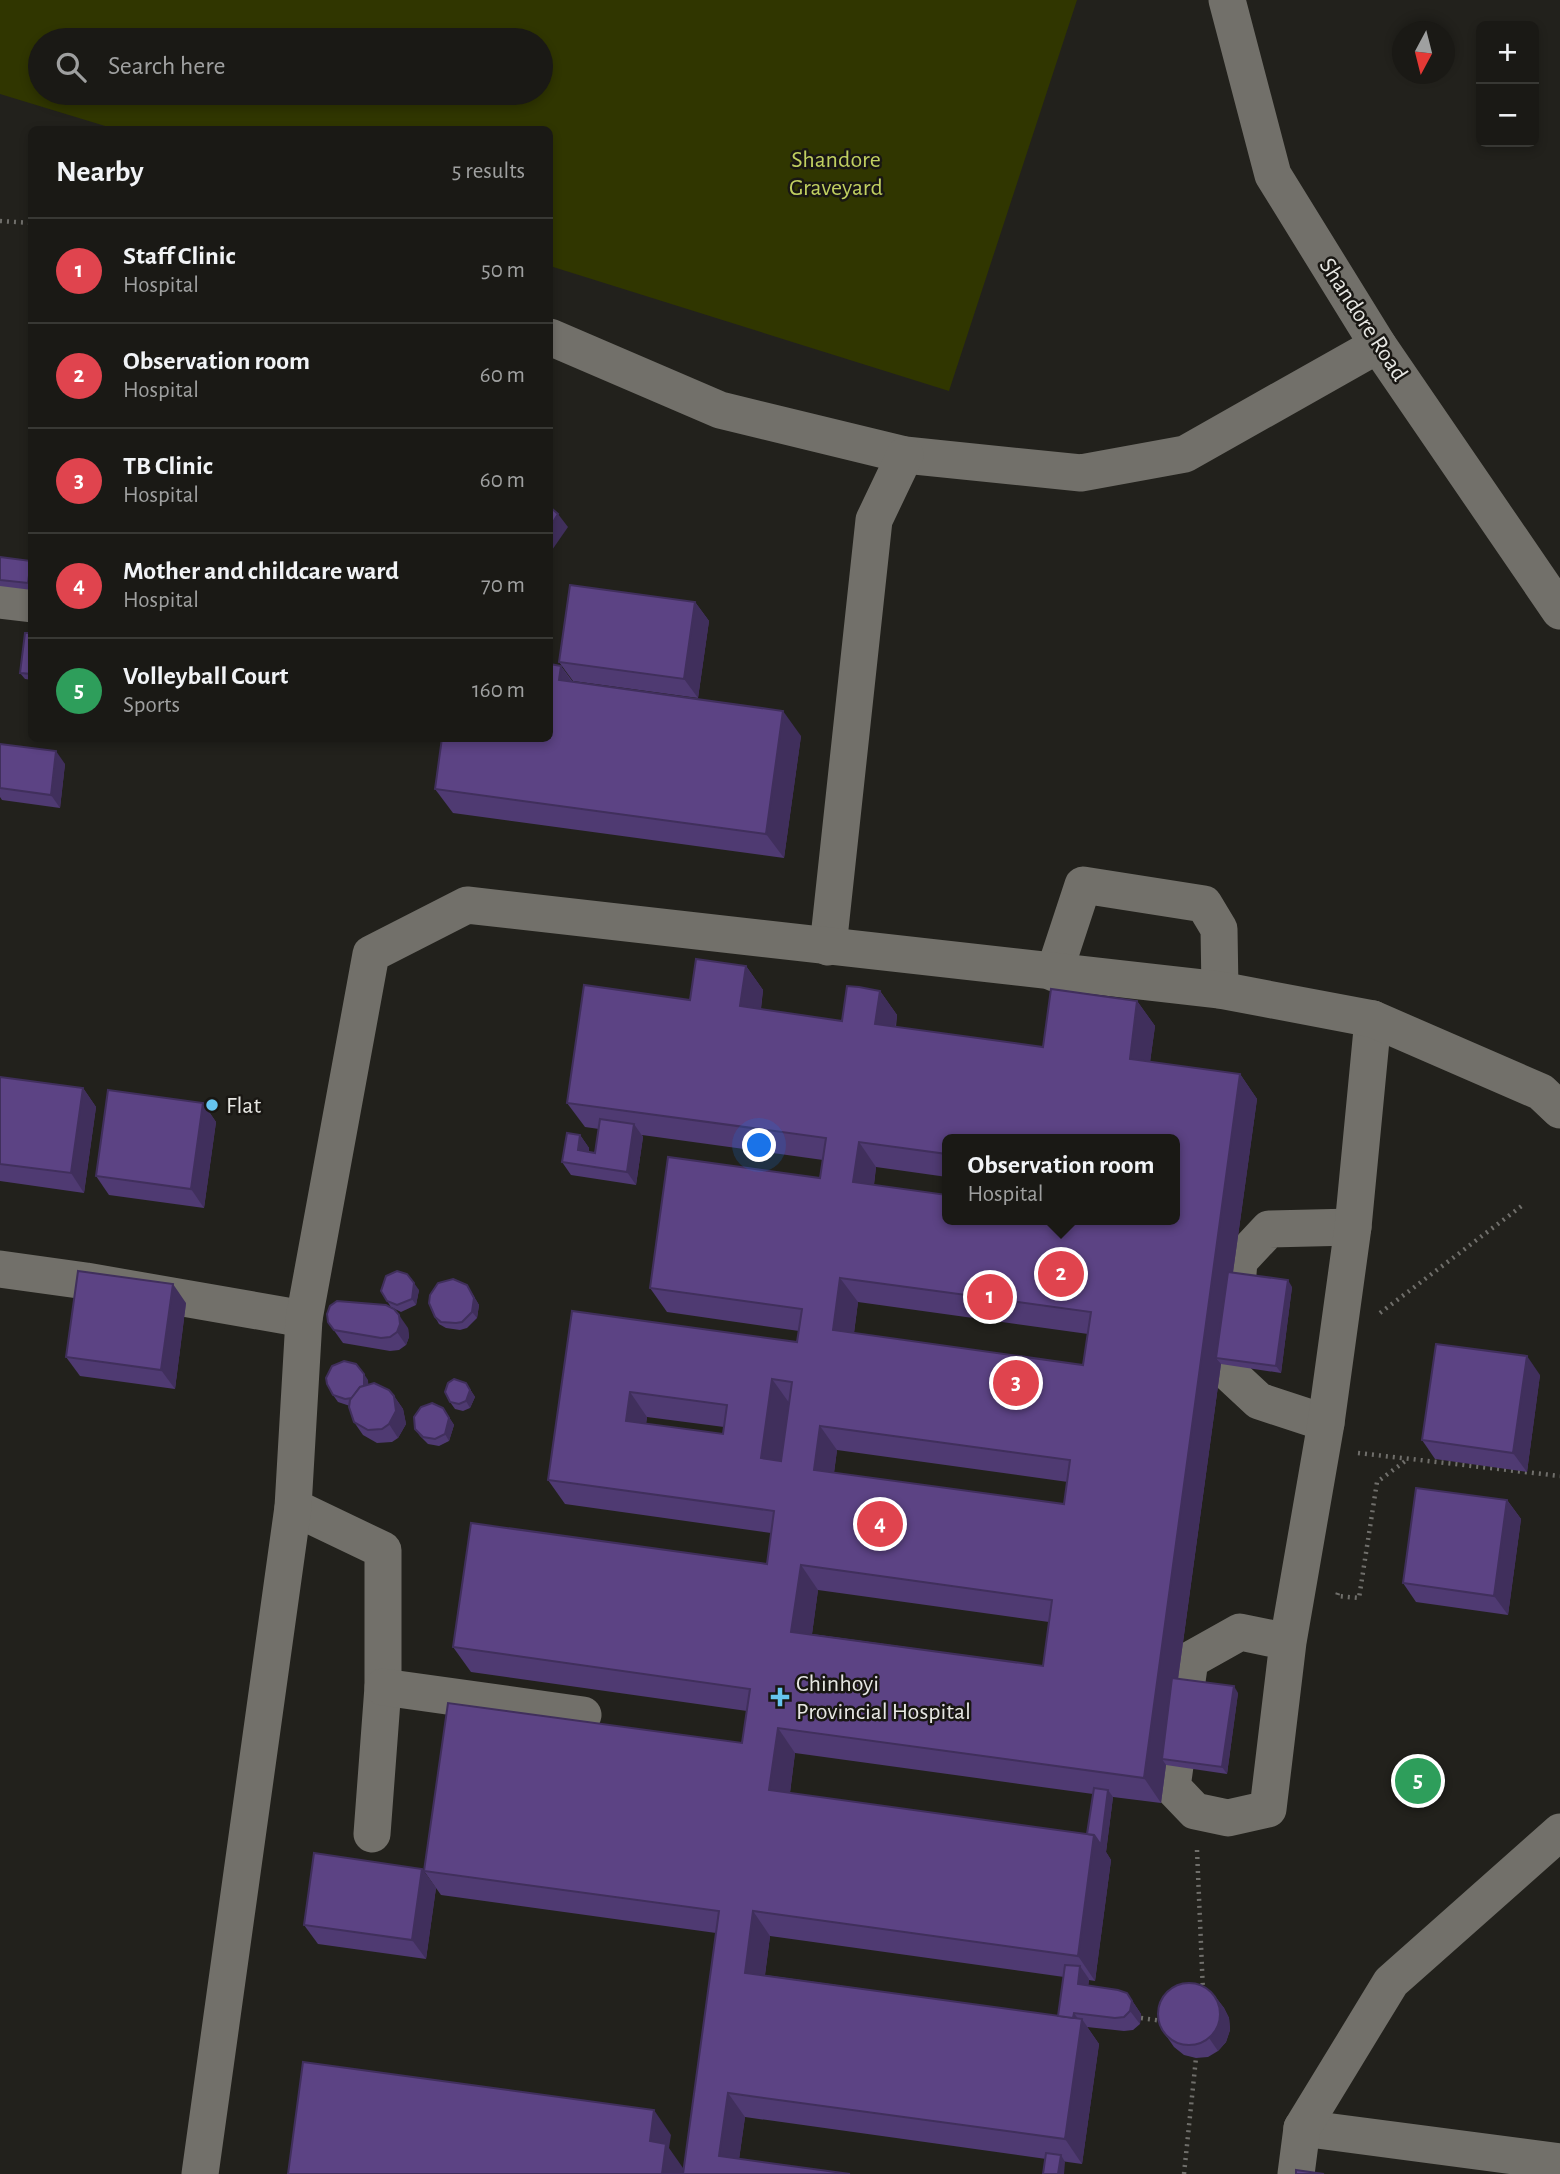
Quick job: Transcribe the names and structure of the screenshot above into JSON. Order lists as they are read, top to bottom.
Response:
{
  "streets": {
    "street": ["Shandore Road"]
  },
  "parks": ["Shandore Graveyard"],
  "places": {
    "other": ["Flat"],
    "health": ["Chinhoyi Provincial Hospital"]
  },
  "north": "bottom",
  "page": {
    "map_buttons": ["+", "−"],
    "search": "Search here",
    "heading": ["Nearby", "5 results"],
    "list": [
      {
        "mark": "1",
        "name": "Staff Clinic",
        "note": "Hospital",
        "value": "50 m"
      },
      {
        "mark": "2",
        "name": "Observation room",
        "note": "Hospital",
        "value": "60 m"
      },
      {
        "mark": "3",
        "name": "TB Clinic",
        "note": "Hospital",
        "value": "60 m"
      },
      {
        "mark": "4",
        "name": "Mother and childcare ward",
        "note": "Hospital",
        "value": "70 m"
      },
      {
        "mark": "5",
        "name": "Volleyball Court",
        "note": "Sports",
        "value": "160 m"
      }
    ],
    "popup": ["Observation room", "Hospital"],
    "pins": [
      "2",
      "1",
      "3",
      "4",
      "5"
    ]
  }
}
